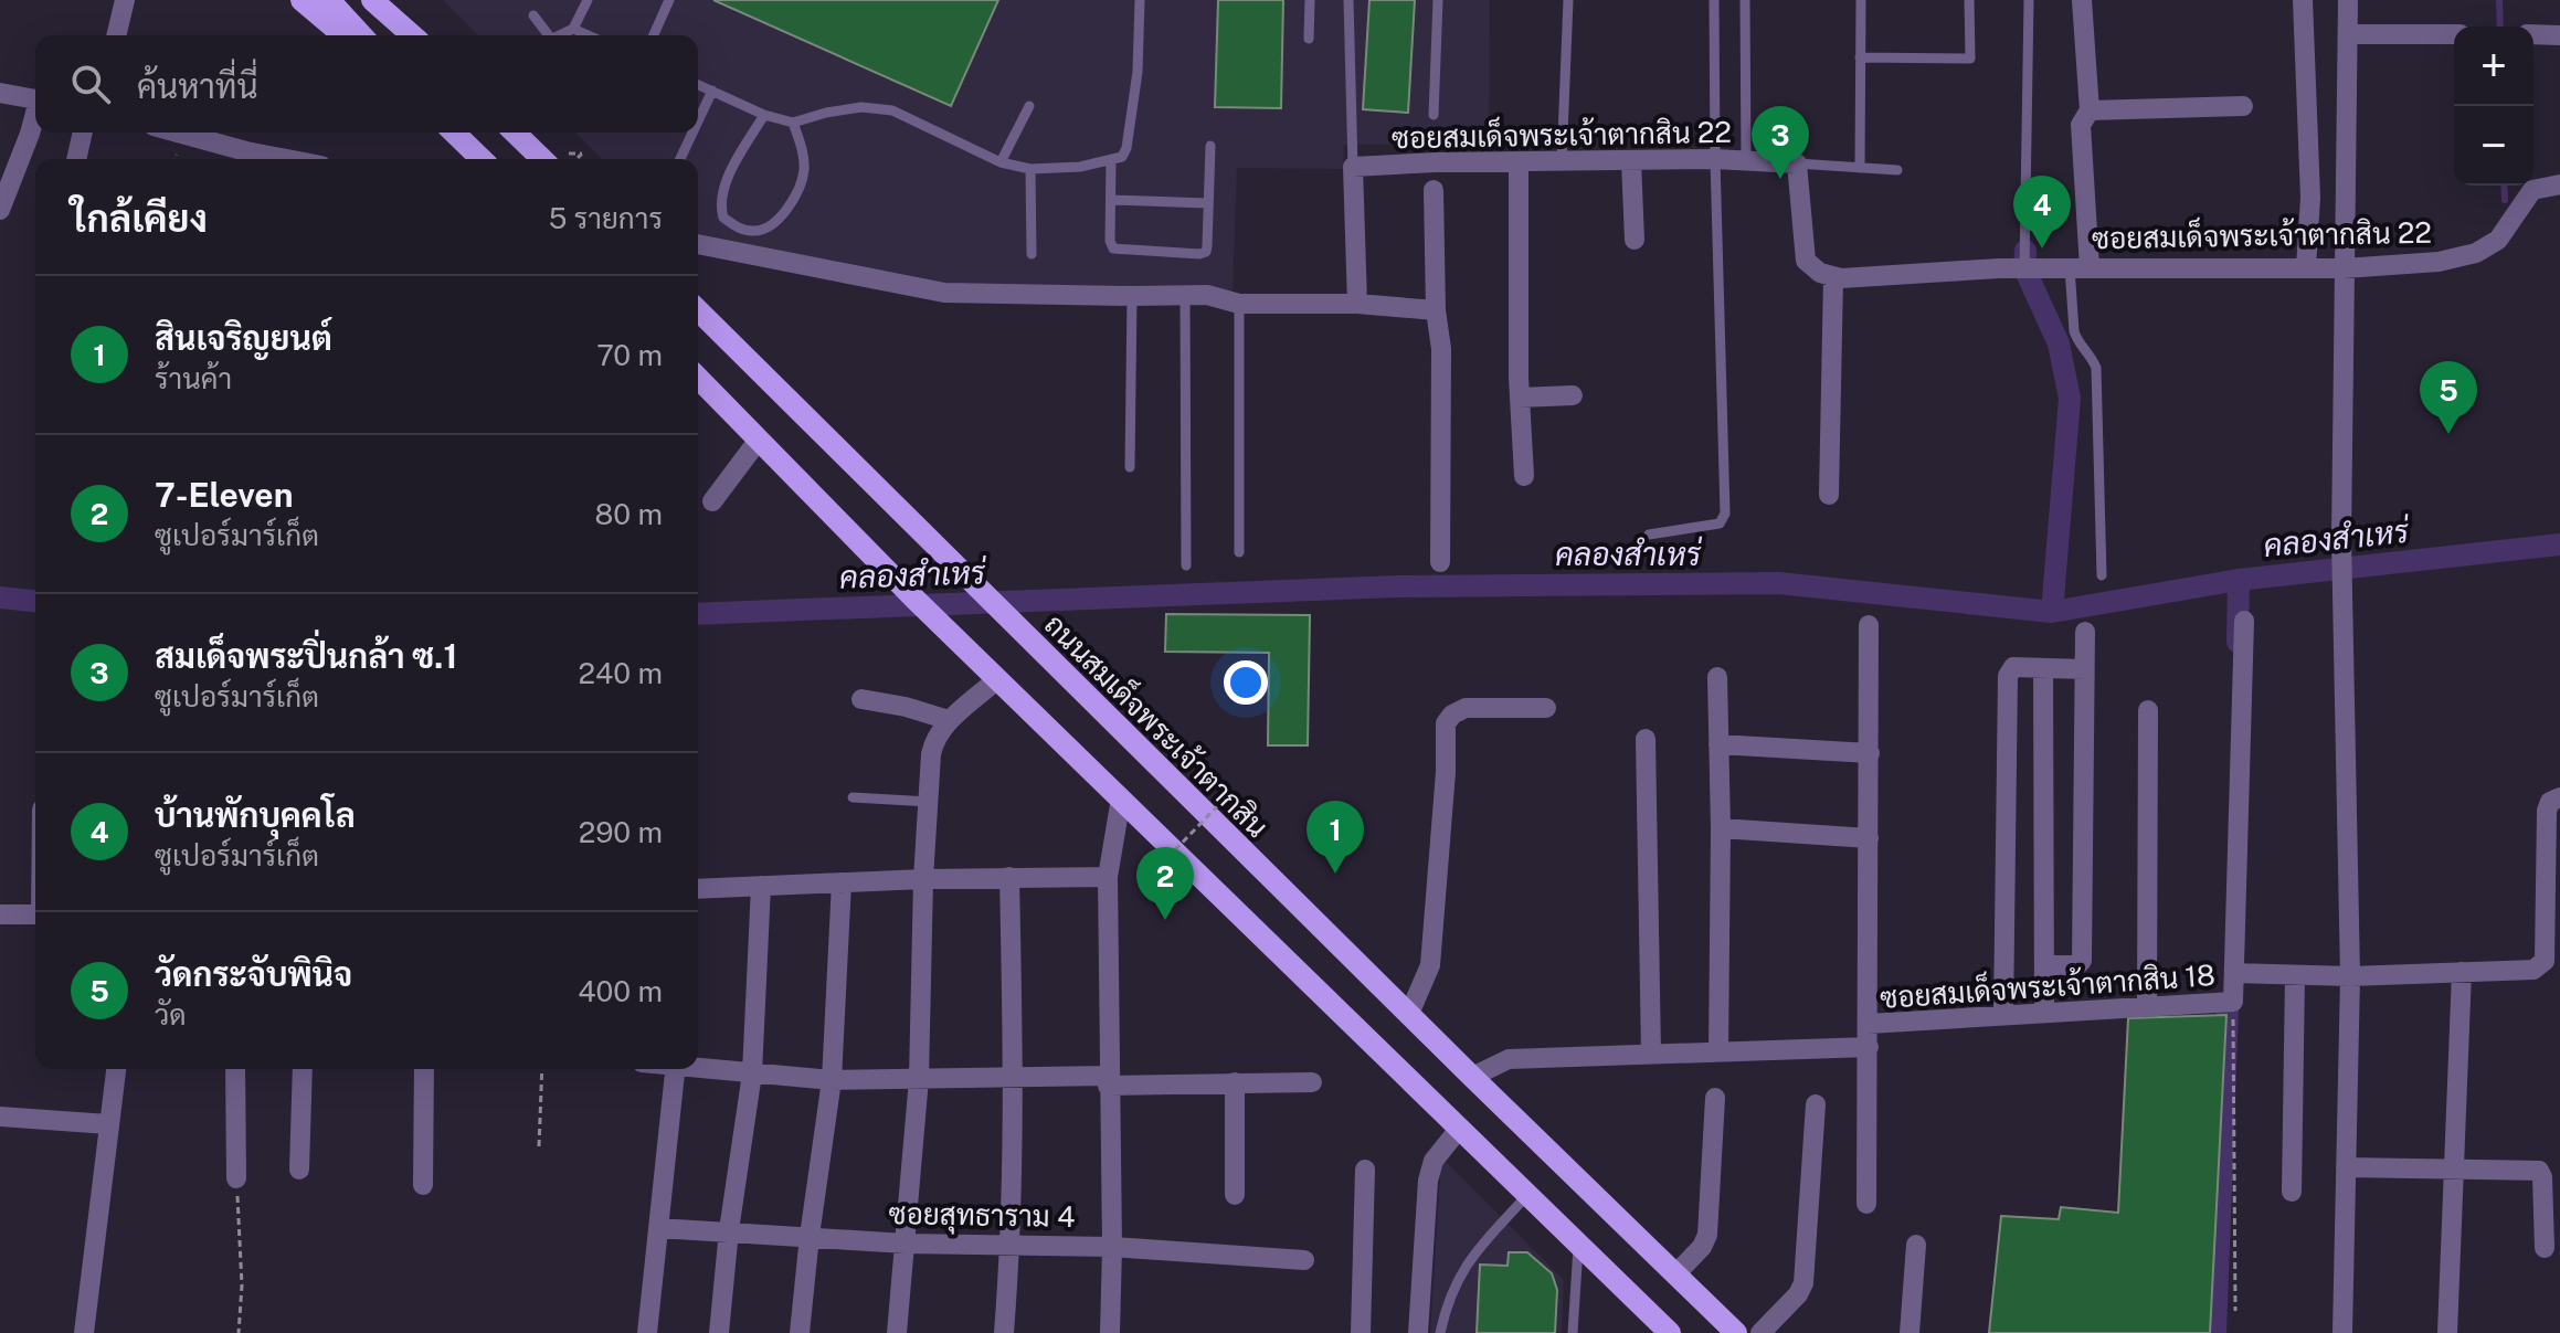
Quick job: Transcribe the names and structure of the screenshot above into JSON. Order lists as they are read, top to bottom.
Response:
{
  "streets": {
    "main road": ["ถนนสมเด็จพระเจ้าตากสิน"],
    "street": ["ซอยสมเด็จพระเจ้าตากสิน 22", "ซอยสมเด็จพระเจ้าตากสิน 18", "ซอยสุทธาราม 4"]
  },
  "crossings": [
    ["ถนนสมเด็จพระเจ้าตากสิน", "ซอยสมเด็จพระเจ้าตากสิน 18"]
  ],
  "water": ["คลองสำเหร่"],
  "page": {
    "map_buttons": ["+", "−"],
    "search": "ค้นหาที่นี่",
    "pins": [
      "3",
      "4",
      "5",
      "1",
      "2"
    ],
    "heading": ["ใกล้เคียง", "5 รายการ"],
    "list": [
      {
        "mark": "1",
        "name": "สินเจริญยนต์",
        "note": "ร้านค้า",
        "value": "70 m"
      },
      {
        "mark": "2",
        "name": "7-Eleven",
        "note": "ซูเปอร์มาร์เก็ต",
        "value": "80 m"
      },
      {
        "mark": "3",
        "name": "สมเด็จพระปิ่นกล้า ซ.1",
        "note": "ซูเปอร์มาร์เก็ต",
        "value": "240 m"
      },
      {
        "mark": "4",
        "name": "บ้านพักบุคคโล",
        "note": "ซูเปอร์มาร์เก็ต",
        "value": "290 m"
      },
      {
        "mark": "5",
        "name": "วัดกระจับพินิจ",
        "note": "วัด",
        "value": "400 m"
      }
    ]
  }
}
